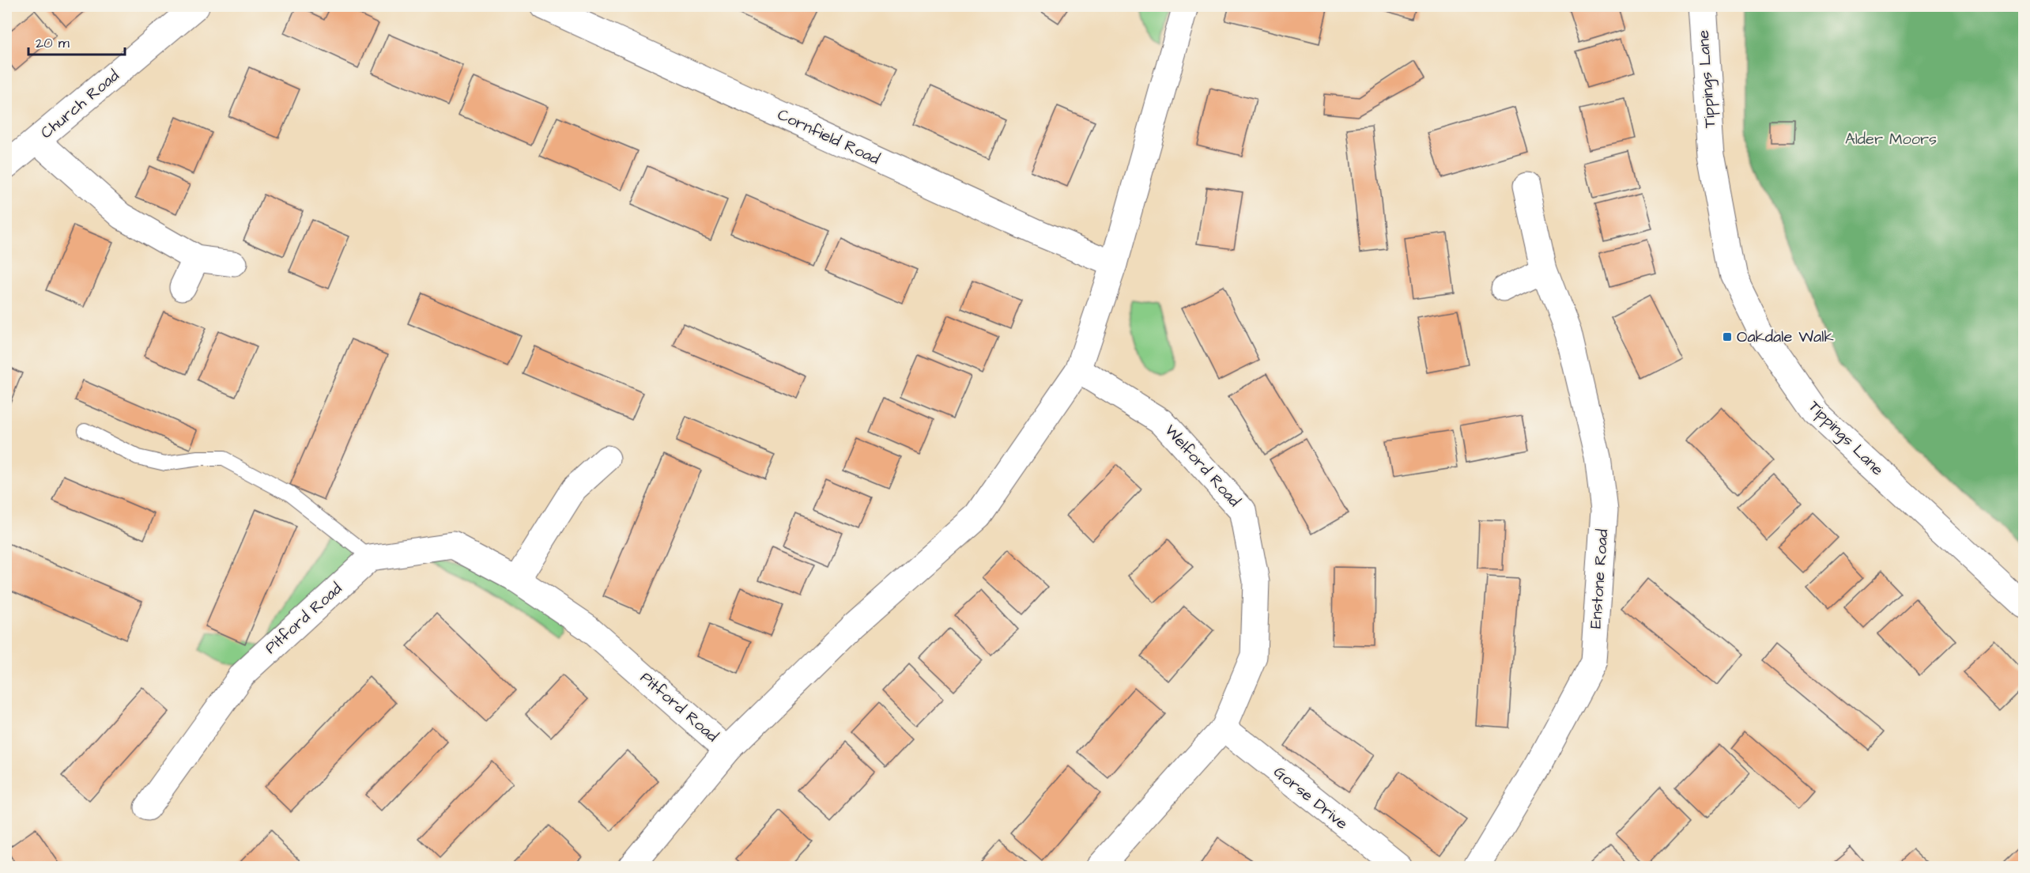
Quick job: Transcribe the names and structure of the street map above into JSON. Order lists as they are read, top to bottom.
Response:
{
  "streets": {
    "street": [
      "Tippings Lane",
      "Church Road",
      "Cornfield Road",
      "Welford Road",
      "Enstone Road",
      "Pitford Road",
      "Gorse Drive"
    ]
  },
  "crossings": [
    ["Welford Road", "Gorse Drive"]
  ],
  "parks": ["Alder Moors"],
  "places": {
    "transit": ["Oakdale Walk"]
  },
  "scale_bar": "20 m"
}
